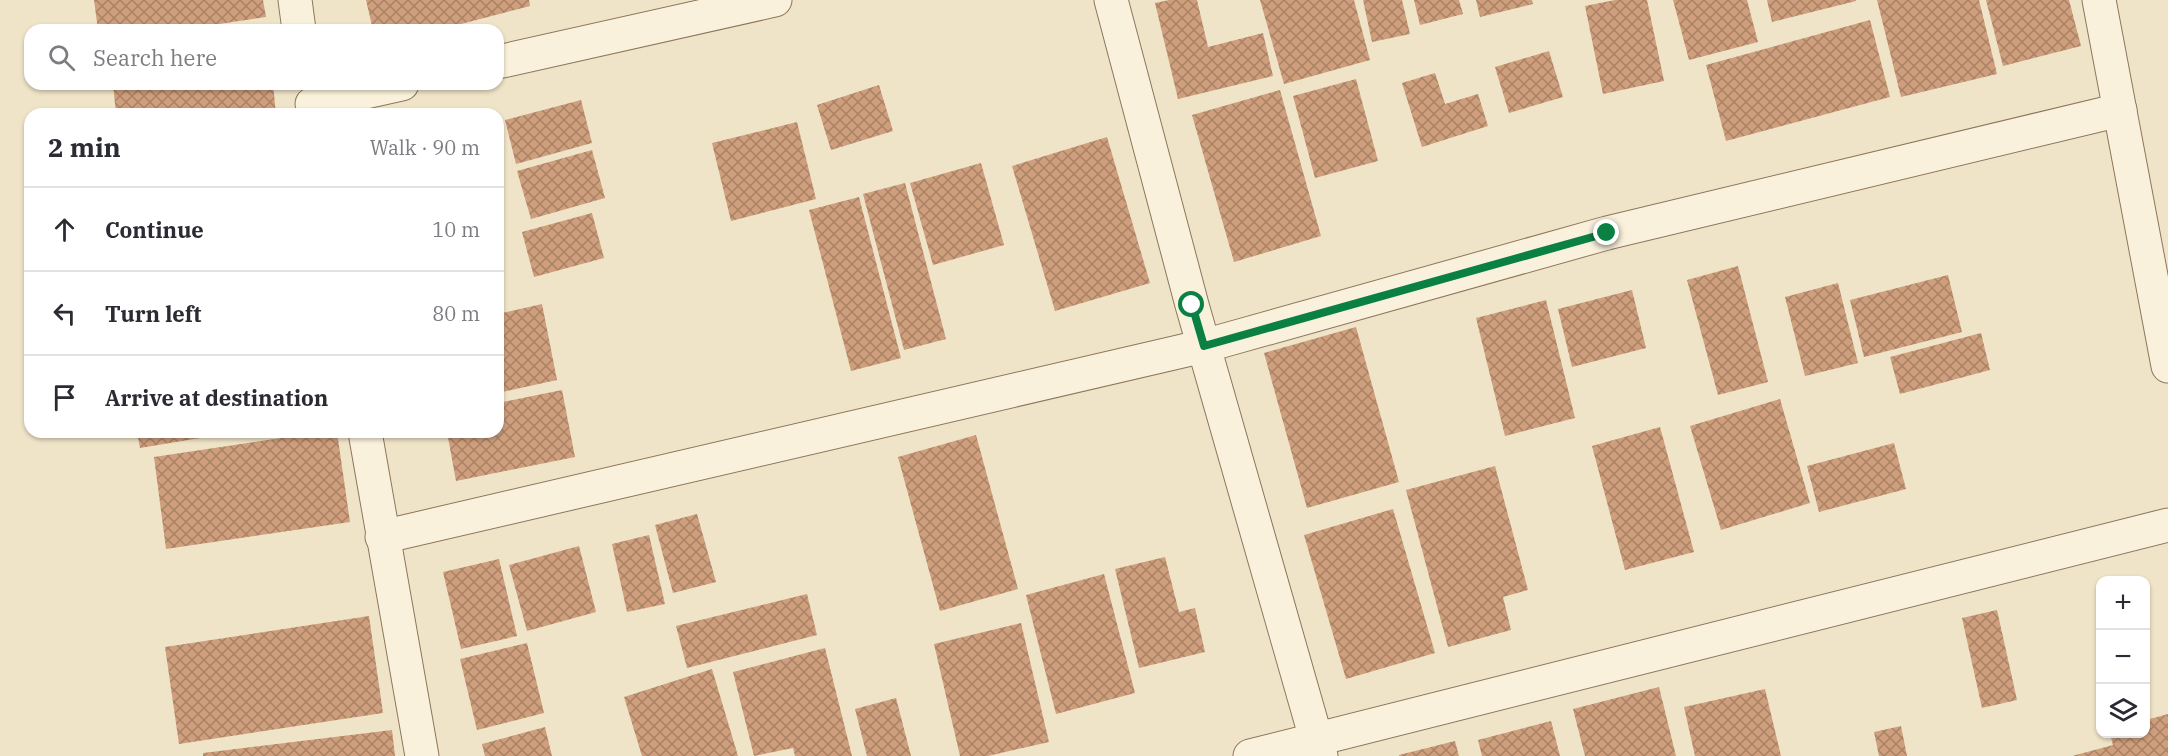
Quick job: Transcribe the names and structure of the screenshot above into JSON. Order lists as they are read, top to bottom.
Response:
{
  "page": {
    "search": "Search here",
    "heading": ["2 min", "Walk · 90 m"],
    "list": [
      ["Continue", "10 m"],
      ["Turn left", "80 m"],
      "Arrive at destination"
    ],
    "map_buttons": ["+", "−"]
  }
}
